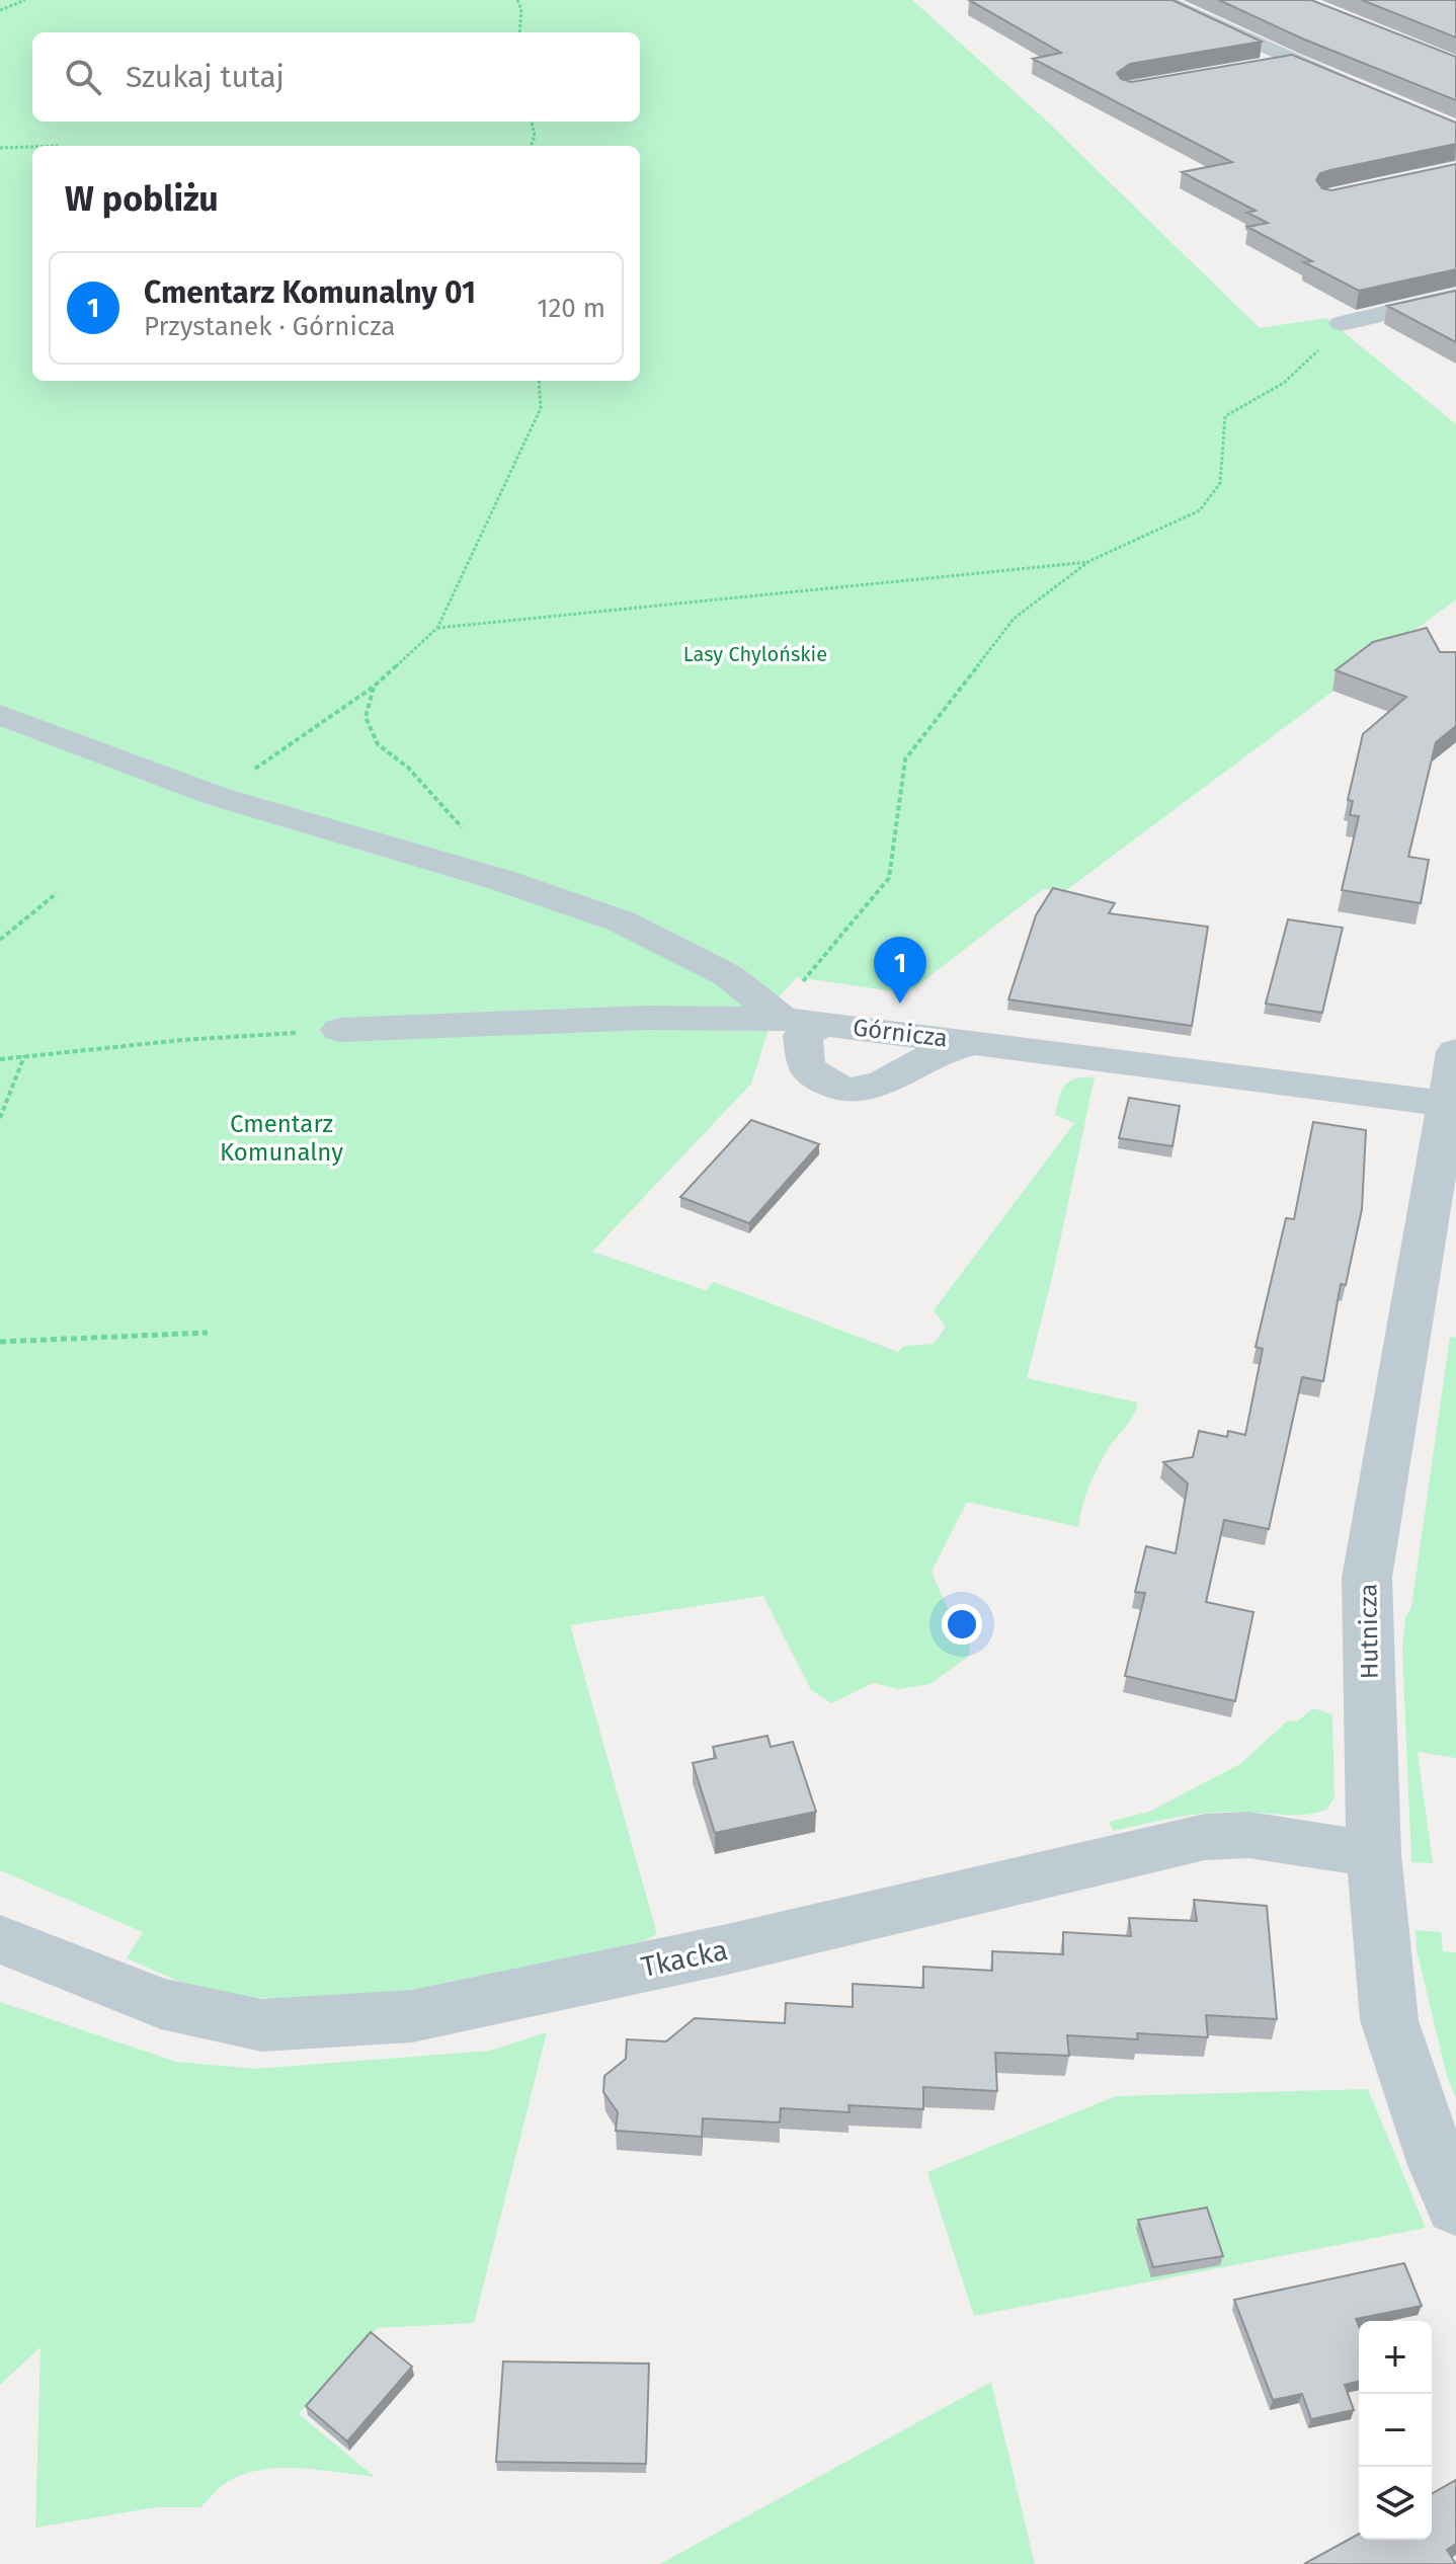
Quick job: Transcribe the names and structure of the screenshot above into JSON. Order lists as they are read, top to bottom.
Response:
{
  "streets": {
    "street": ["Górnicza", "Hutnicza", "Tkacka"]
  },
  "crossings": [
    ["Górnicza", "Hutnicza"],
    ["Hutnicza", "Tkacka"]
  ],
  "parks": ["Lasy Chylońskie", "Cmentarz Komunalny"],
  "page": {
    "search": "Szukaj tutaj",
    "heading": "W pobliżu",
    "list": [
      {
        "mark": "1",
        "name": "Cmentarz Komunalny 01",
        "note": "Przystanek · Górnicza",
        "value": "120 m"
      }
    ],
    "pins": "1",
    "map_buttons": ["+", "−"]
  }
}
